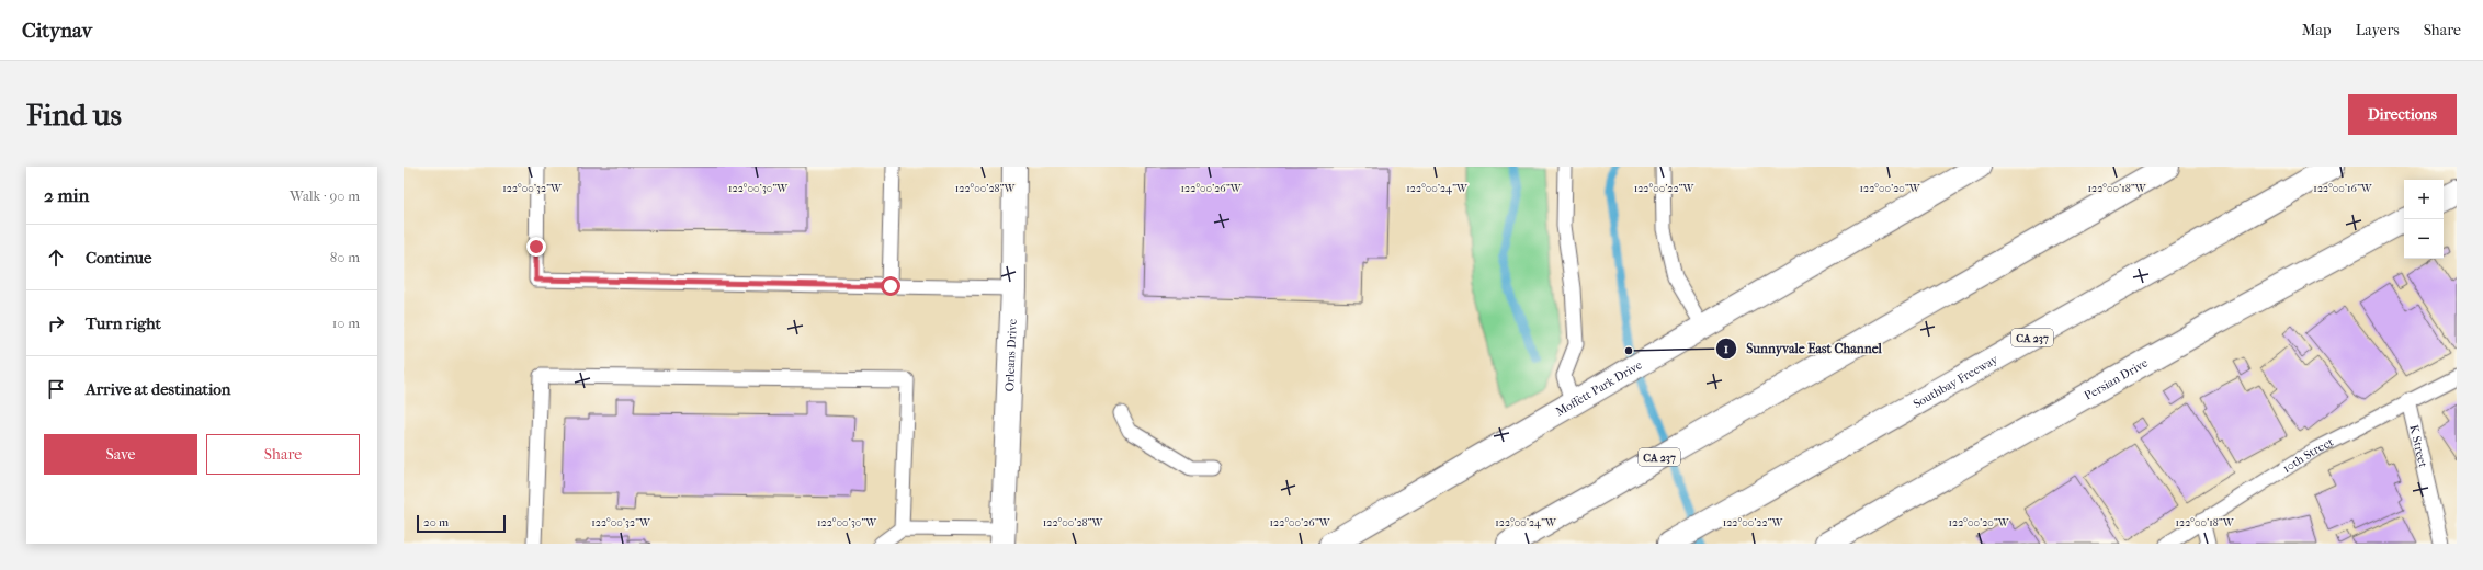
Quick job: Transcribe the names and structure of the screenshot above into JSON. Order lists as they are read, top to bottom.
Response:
{
  "streets": {
    "main road": [
      "CA 237",
      "Orleans Drive",
      "Persian Drive",
      "Southbay Freeway",
      "Moffett Park Drive"
    ],
    "lane": ["K Street", "10th Street"]
  },
  "crossings": [
    ["K Street", "10th Street"]
  ],
  "places": ["Sunnyvale East Channel"],
  "scale_bar": "20 m",
  "page": {
    "header": "Citynav",
    "nav": ["Map", "Layers", "Share"],
    "buttons": [
      "Directions",
      ["Save", "Share"]
    ],
    "title": "Find us",
    "heading": ["2 min", "Walk · 90 m"],
    "map_buttons": ["+", "−"],
    "list": [
      ["Continue", "80 m"],
      ["Turn right", "10 m"],
      "Arrive at destination"
    ],
    "scale": "20 m"
  },
  "coordinates": [
    "122°00'32\"W",
    "122°00'30\"W",
    "122°00'28\"W",
    "122°00'26\"W",
    "122°00'24\"W",
    "122°00'22\"W",
    "122°00'20\"W",
    "122°00'18\"W",
    "122°00'16\"W"
  ]
}
